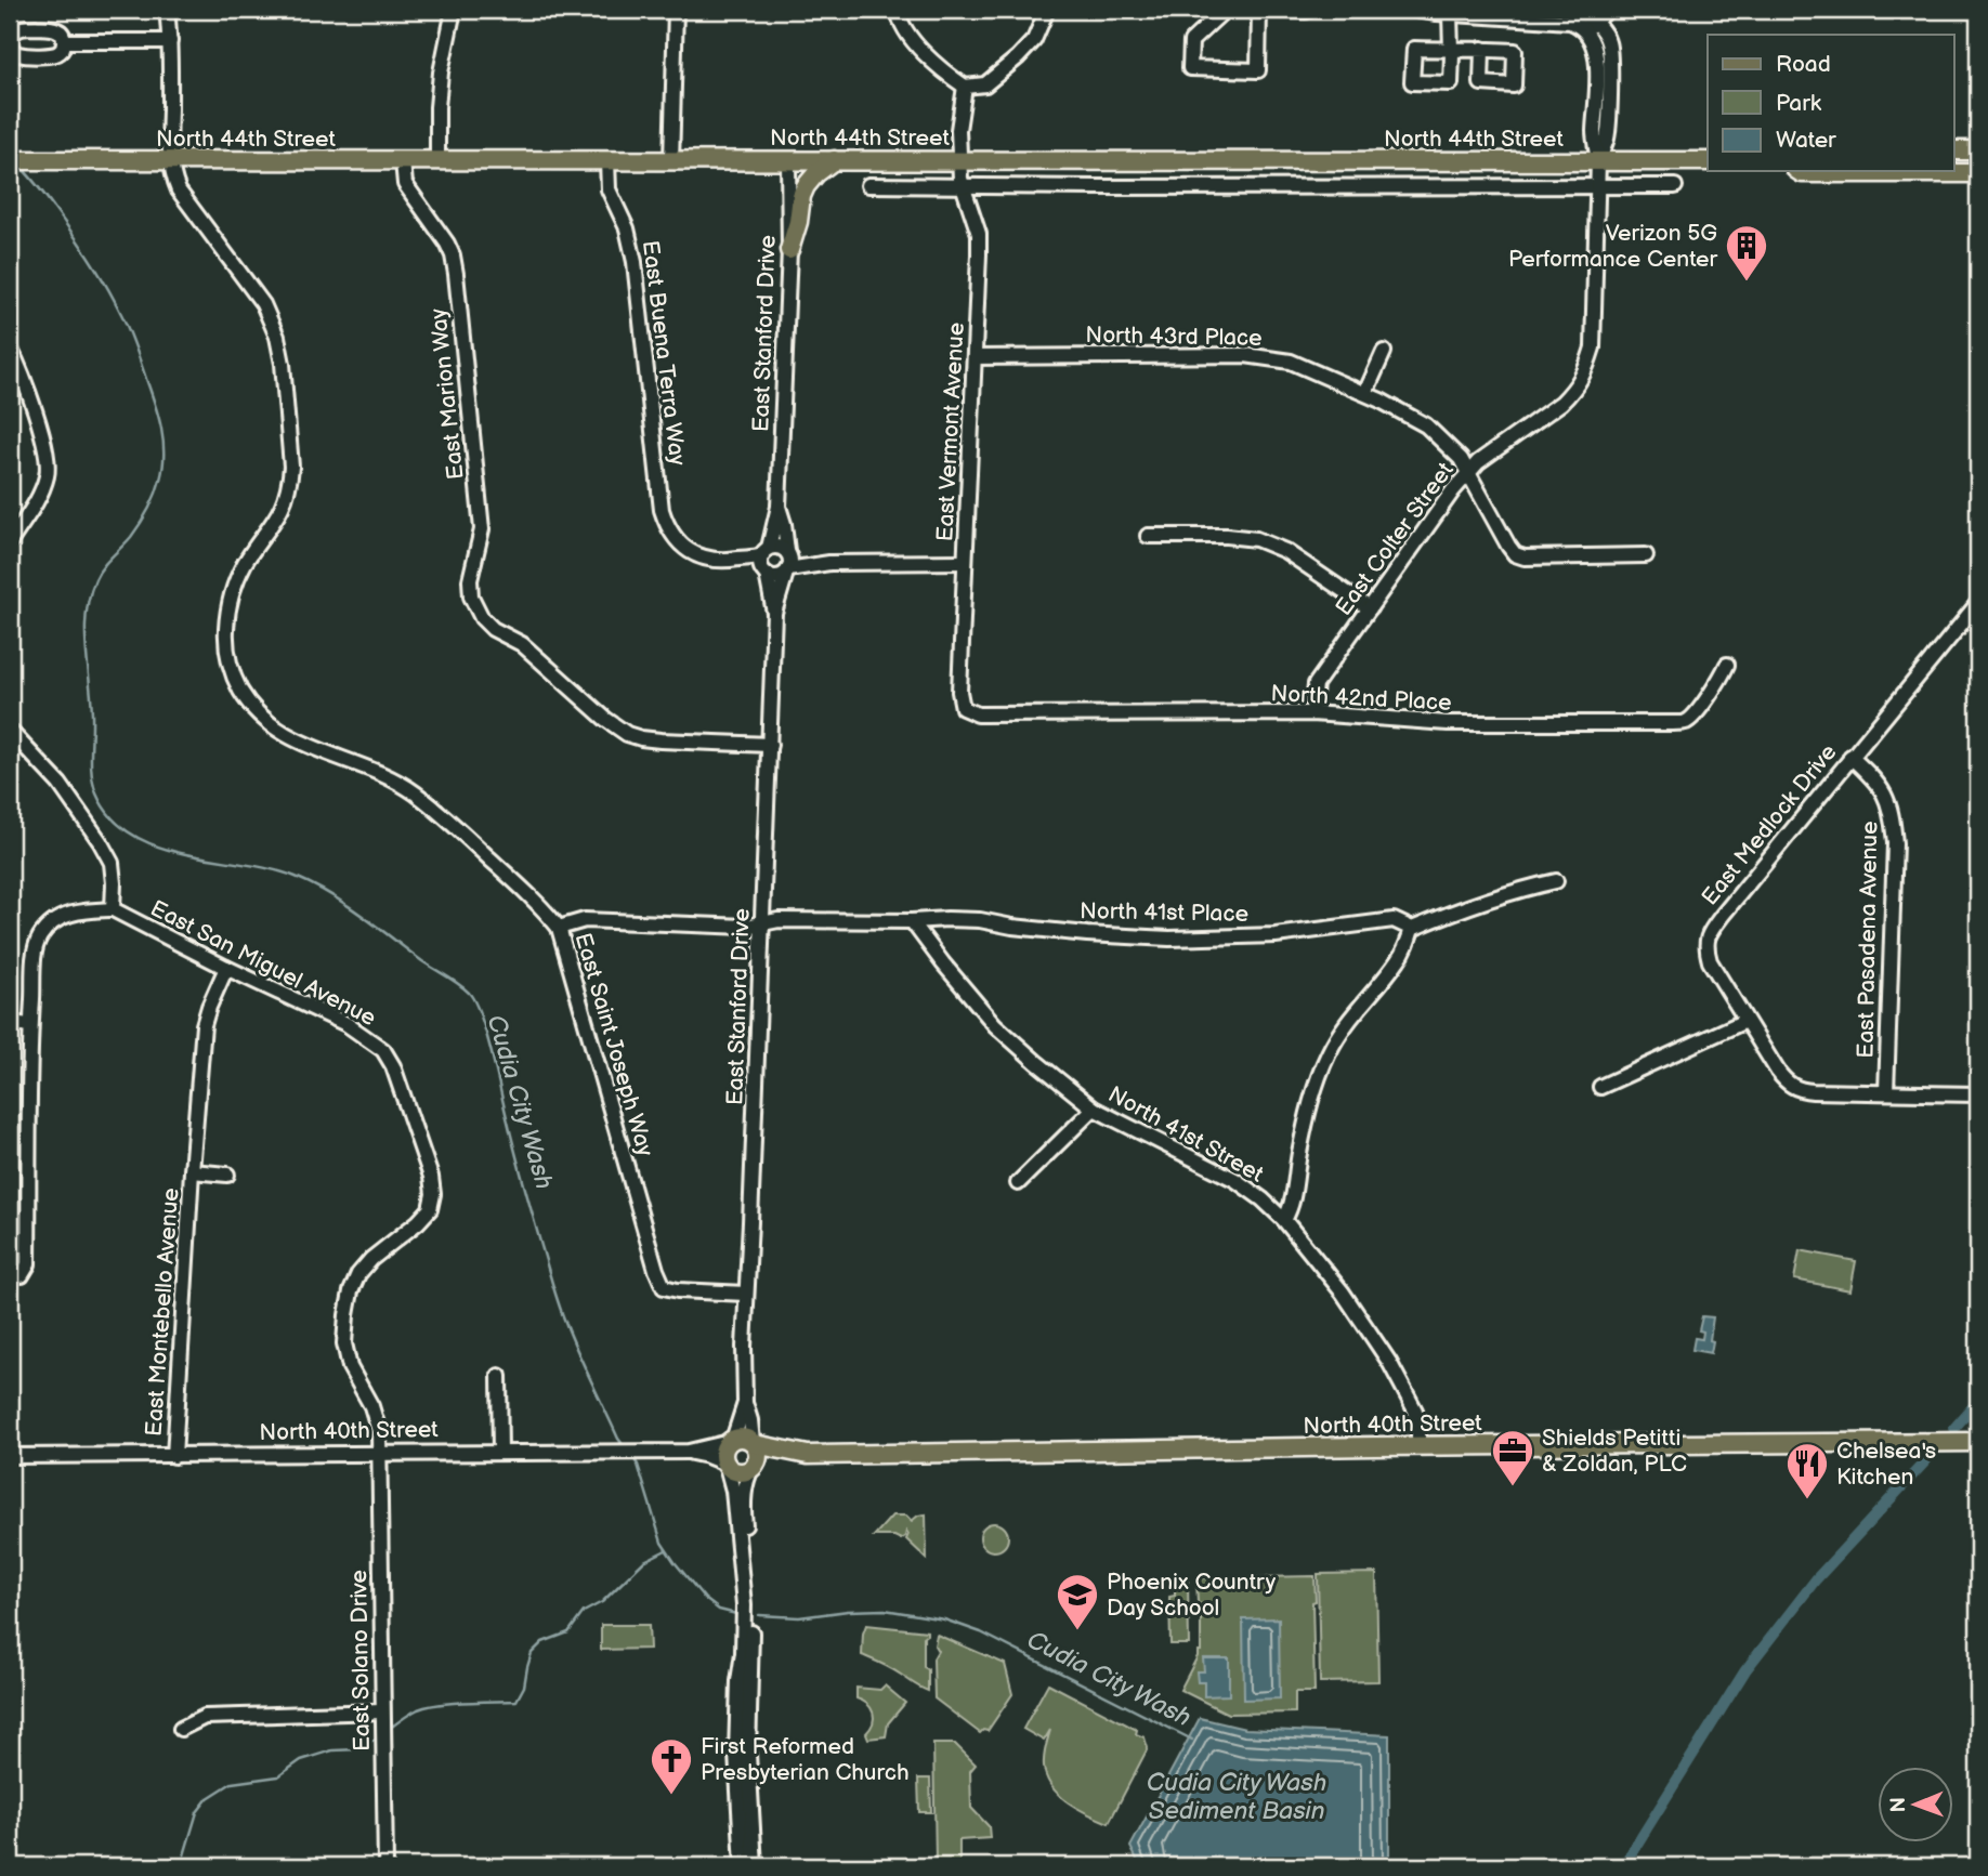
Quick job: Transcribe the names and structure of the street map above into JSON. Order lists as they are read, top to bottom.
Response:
{
  "streets": {
    "main road": ["North 44th Street", "North 40th Street"],
    "street": [
      "East Stanford Drive",
      "North 43rd Place",
      "East Buena Terra Way",
      "East Marion Way",
      "East Vermont Avenue",
      "East Colter Street",
      "North 42nd Place",
      "East Medlock Drive",
      "North 41st Place",
      "East Pasadena Avenue",
      "East San Miguel Avenue",
      "East Saint Joseph Way",
      "North 41st Street",
      "East Montebello Avenue",
      "East Solano Drive"
    ]
  },
  "crossings": [
    ["North 44th Street", "East Stanford Drive"],
    ["North 44th Street", "East Buena Terra Way"],
    ["North 44th Street", "East Marion Way"],
    ["North 44th Street", "East Vermont Avenue"],
    ["North 44th Street", "East Colter Street"],
    ["North 44th Street", "East Saint Joseph Way"],
    ["East Stanford Drive", "East Marion Way"],
    ["East Stanford Drive", "North 41st Place"],
    ["East Stanford Drive", "East Saint Joseph Way"],
    ["East Stanford Drive", "North 40th Street"],
    ["North 43rd Place", "East Vermont Avenue"],
    ["North 43rd Place", "East Colter Street"],
    ["East Vermont Avenue", "North 42nd Place"],
    ["East Colter Street", "North 42nd Place"],
    ["East Medlock Drive", "East Pasadena Avenue"],
    ["North 41st Place", "East Saint Joseph Way"],
    ["North 41st Place", "North 41st Street"],
    ["East San Miguel Avenue", "East Montebello Avenue"],
    ["East San Miguel Avenue", "North 40th Street"],
    ["East San Miguel Avenue", "East Solano Drive"],
    ["East Montebello Avenue", "North 40th Street"],
    ["North 40th Street", "East Solano Drive"]
  ],
  "water": ["Cudia City Wash", "Cudia City Wash Sediment Basin"],
  "places": {
    "building": ["Verizon 5G Performance Center"],
    "office": ["Shields Petitti & Zoldan, PLC"],
    "restaurant": ["Chelsea's Kitchen"],
    "school or university": ["Phoenix Country Day School"],
    "church": ["First Reformed Presbyterian Church"]
  },
  "legend": ["Road", "Park", "Water"],
  "north": "left"
}
